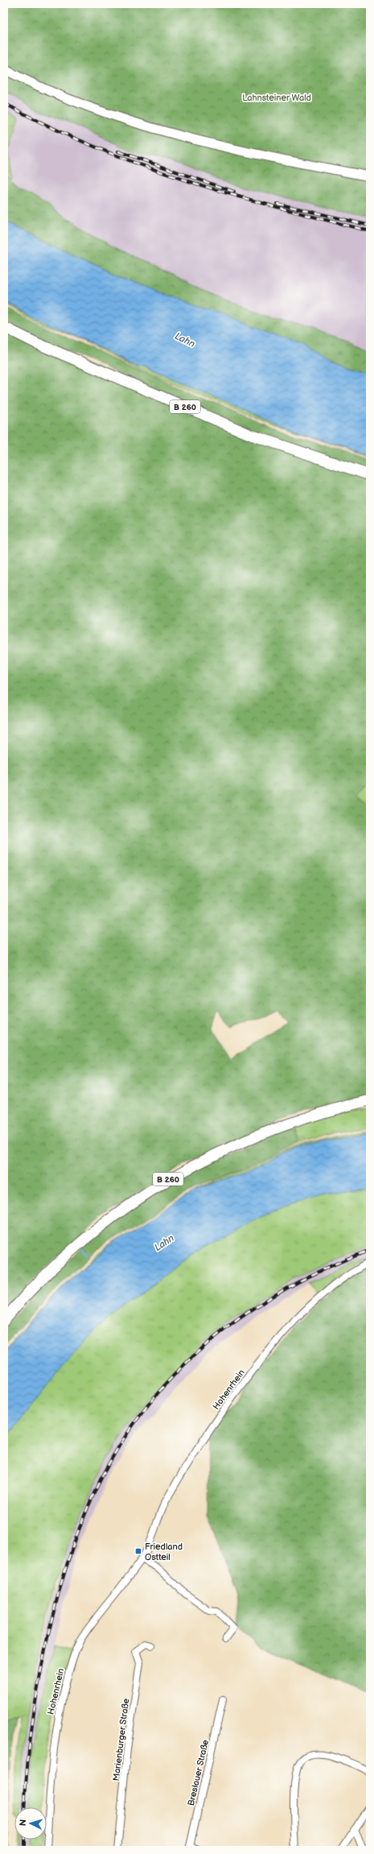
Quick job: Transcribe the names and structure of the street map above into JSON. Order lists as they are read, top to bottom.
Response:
{
  "streets": {
    "main road": ["B 260"],
    "street": ["Hohenrhein", "Marienburger Straße", "Breslauer Straße"]
  },
  "water": ["Lahn"],
  "parks": ["Lahnsteiner Wald"],
  "places": {
    "transit": ["Friedland Ostteil"]
  },
  "north": "left"
}
